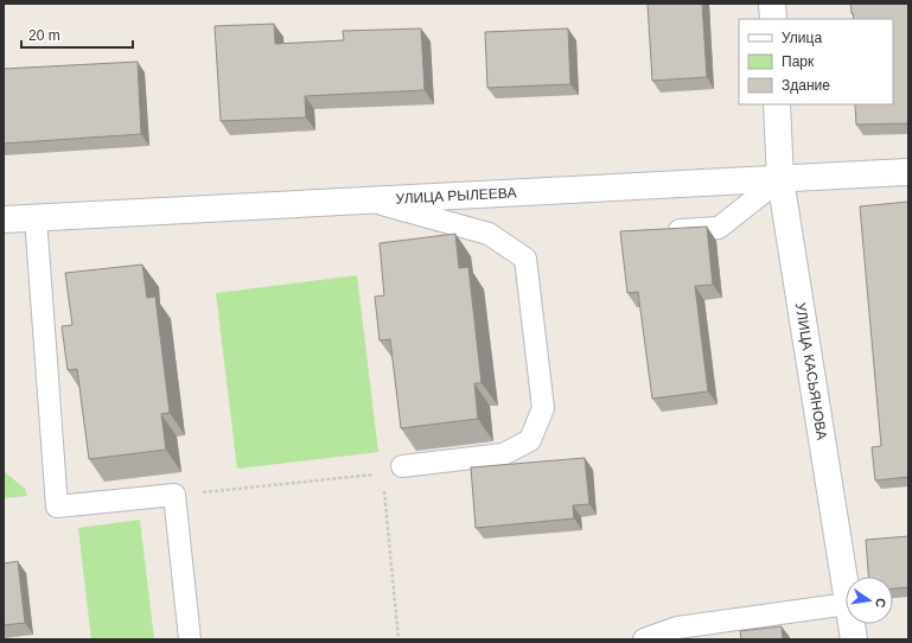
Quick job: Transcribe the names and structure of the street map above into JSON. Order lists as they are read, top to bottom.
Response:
{
  "streets": {
    "street": ["УЛИЦА РЫЛЕЕВА", "УЛИЦА КАСЬЯНОВА"]
  },
  "crossings": [
    ["УЛИЦА РЫЛЕЕВА", "УЛИЦА КАСЬЯНОВА"]
  ],
  "legend": ["Улица", "Парк", "Здание"],
  "scale_bar": "20 m",
  "north": "right"
}
